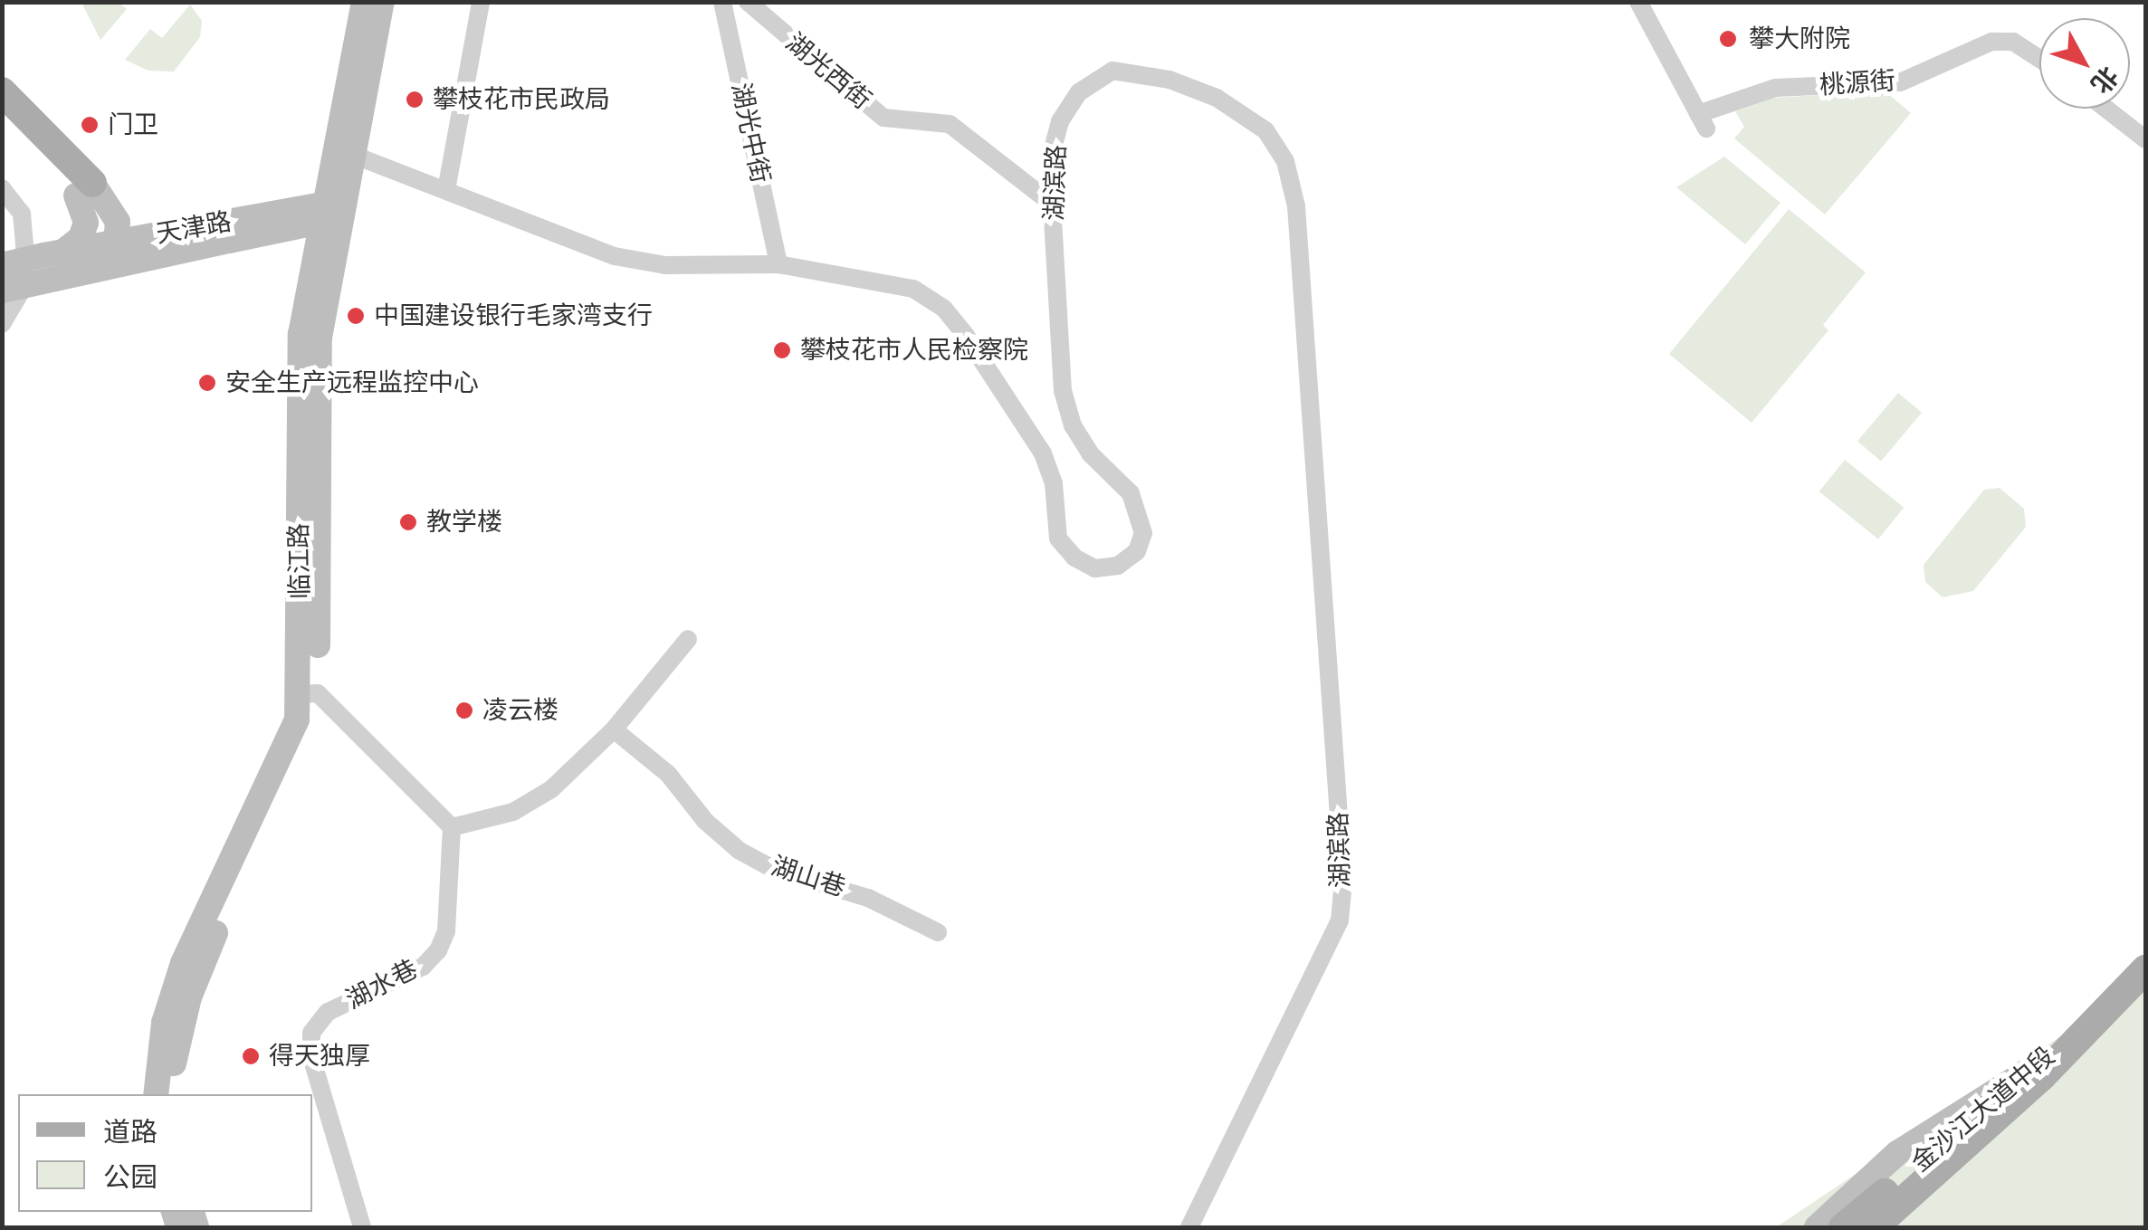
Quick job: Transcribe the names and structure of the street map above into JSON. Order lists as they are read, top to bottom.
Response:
{
  "streets": {
    "main road": ["天津路", "临江路", "金沙江大道中段"],
    "street": [
      "湖光西街",
      "桃源街",
      "湖光中街",
      "湖滨路",
      "湖山巷",
      "湖水巷"
    ]
  },
  "crossings": [
    ["湖光西街", "湖滨路"],
    ["湖光中街", "湖滨路"],
    ["湖滨路", "临江路"],
    ["天津路", "临江路"]
  ],
  "places": [
    "攀大附院",
    "攀枝花市民政局",
    "门卫",
    "中国建设银行毛家湾支行",
    "攀枝花市人民检察院",
    "安全生产远程监控中心",
    "教学楼",
    "凌云楼",
    "得天独厚"
  ],
  "legend": ["道路", "公园"],
  "north": "bottom right"
}
